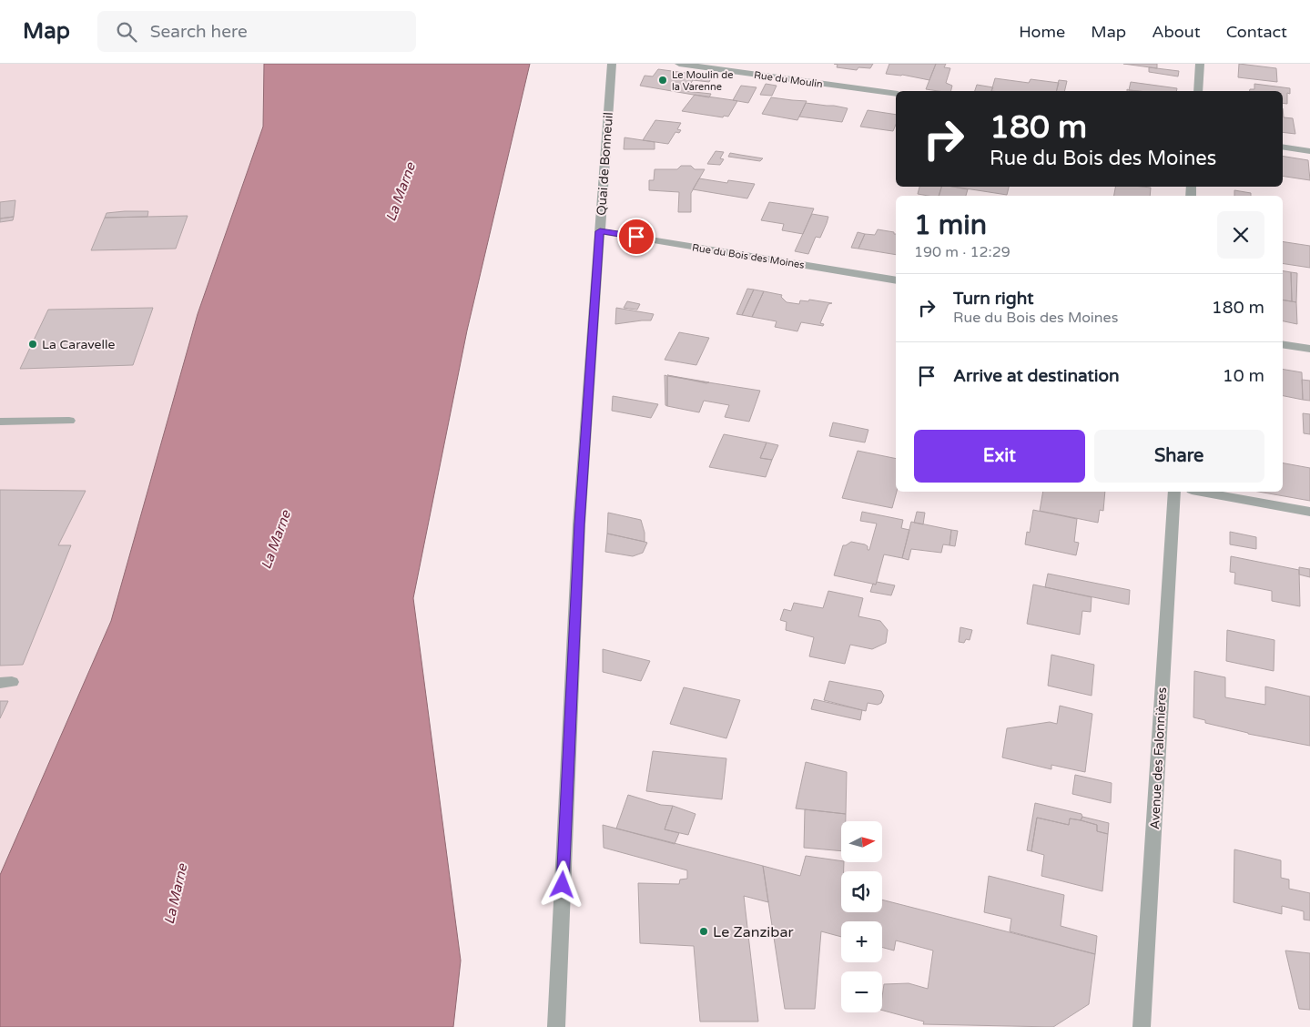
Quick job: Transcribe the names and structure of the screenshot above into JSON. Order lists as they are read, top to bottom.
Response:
{
  "streets": {
    "street": [
      "Rue du Moulin",
      "Quai de Bonneuil",
      "Rue du Bois des Moines",
      "Avenue des Falonnières"
    ]
  },
  "crossings": [
    ["Quai de Bonneuil", "Rue du Bois des Moines"]
  ],
  "water": ["La Marne"],
  "places": ["Le Moulin de la Varenne", "La Caravelle", "Le Zanzibar"],
  "north": "right",
  "page": {
    "header": "Map",
    "search": "Search here",
    "nav": [
      "Home",
      "Map",
      "About",
      "Contact"
    ],
    "turn": ["180 m", "Rue du Bois des Moines"],
    "heading": ["1 min", "190 m · 12:29"],
    "list": [
      {
        "name": "Turn right",
        "note": "Rue du Bois des Moines",
        "value": "180 m"
      },
      {
        "name": "Arrive at destination",
        "value": "10 m"
      }
    ],
    "buttons": ["Exit", "Share"],
    "map_buttons": ["+", "−"]
  }
}
